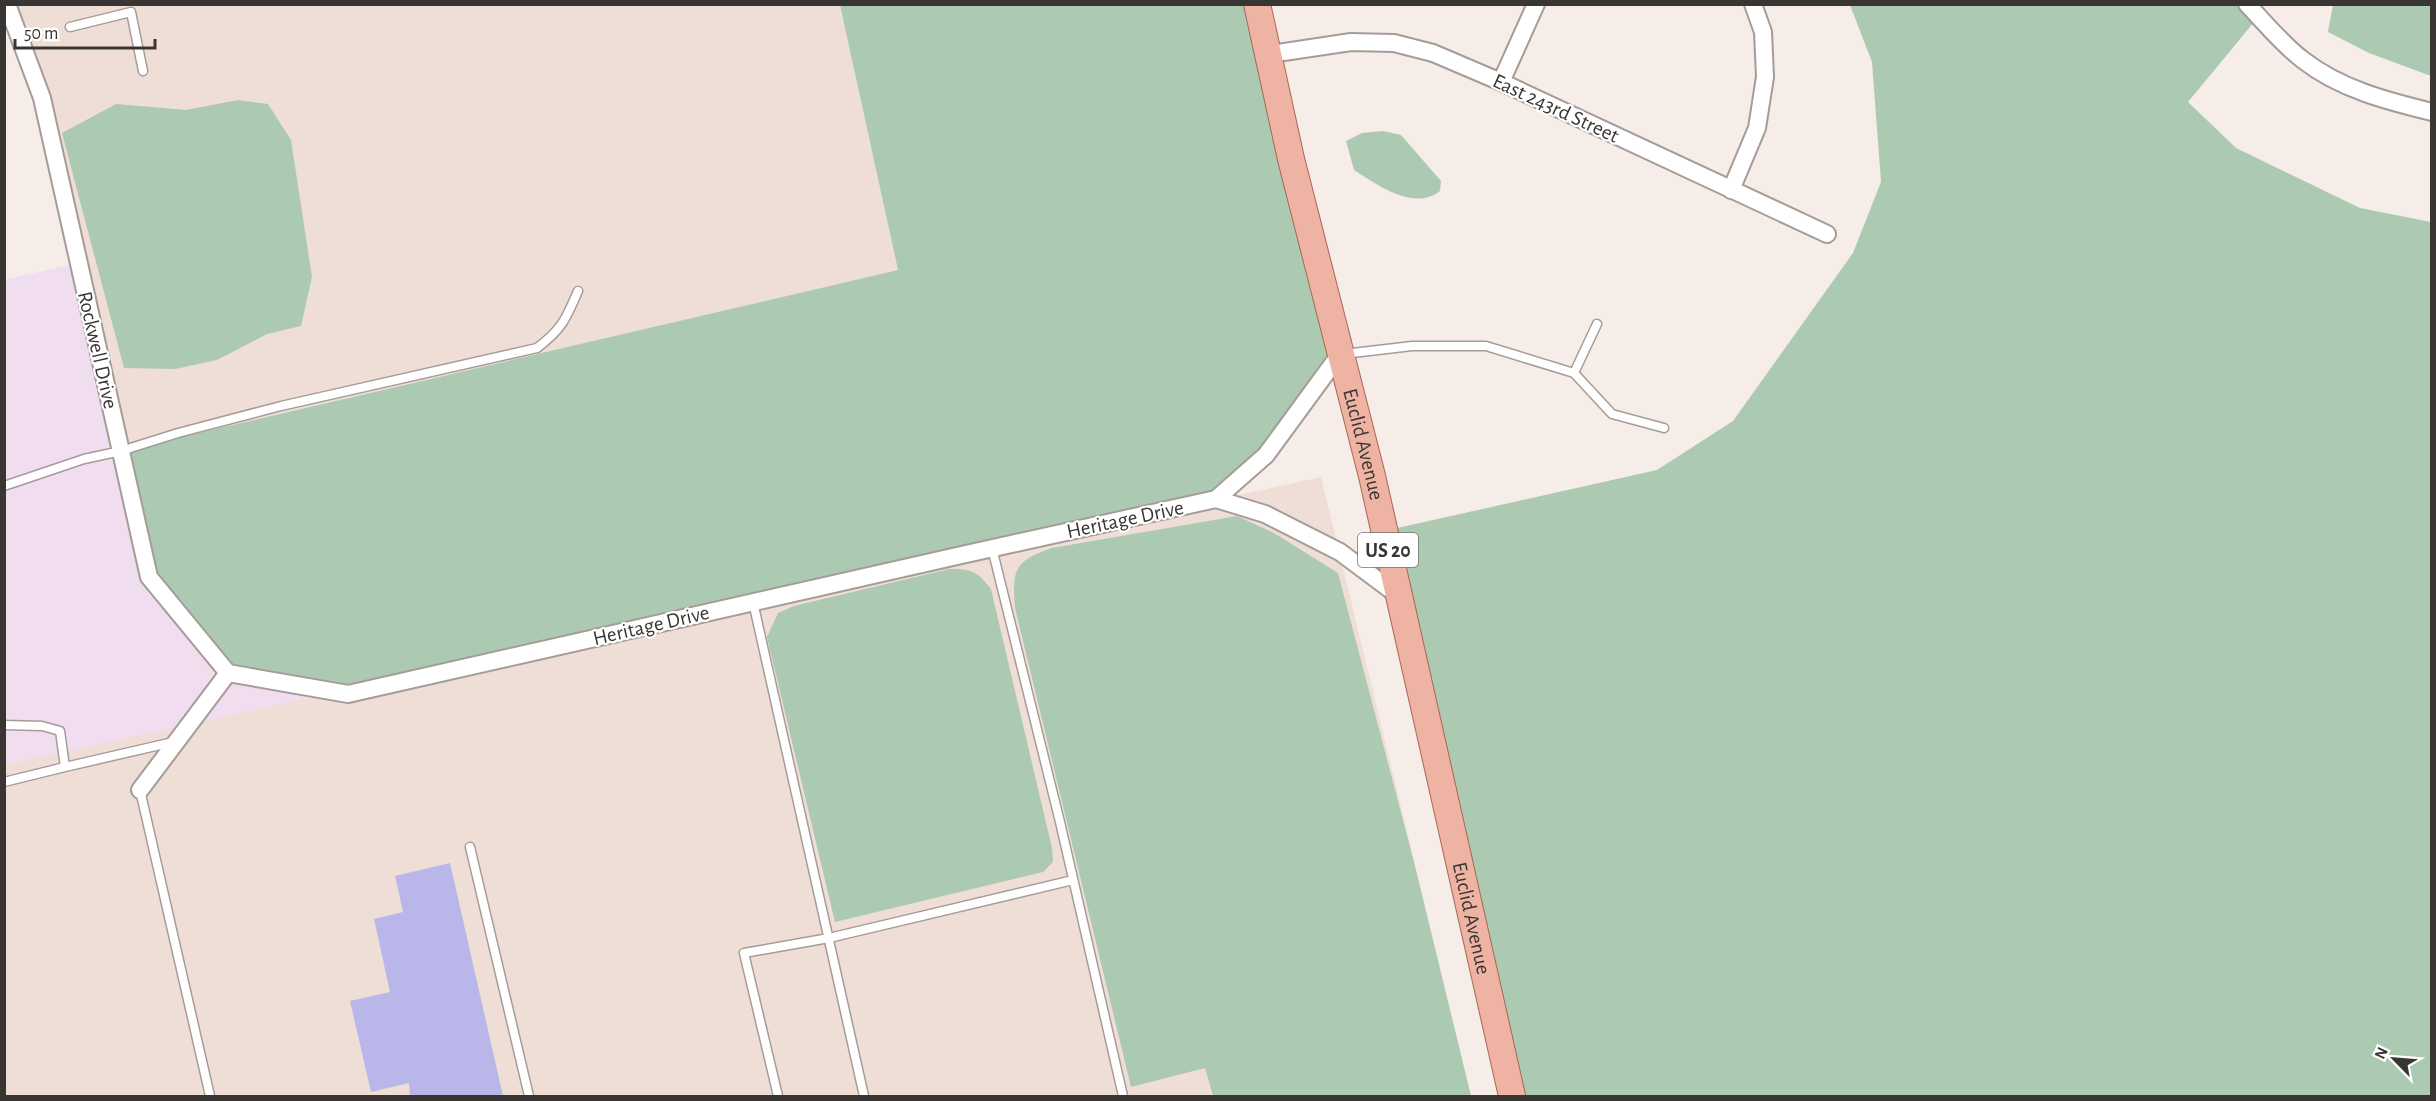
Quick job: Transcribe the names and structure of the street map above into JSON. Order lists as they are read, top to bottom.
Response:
{
  "streets": {
    "main road": ["Euclid Avenue", "US 20"],
    "street": ["East 243rd Street", "Rockwell Drive", "Heritage Drive"]
  },
  "crossings": [
    ["East 243rd Street", "Euclid Avenue"],
    ["Rockwell Drive", "Heritage Drive"],
    ["Euclid Avenue", "Heritage Drive"]
  ],
  "scale_bar": "50 m",
  "north": "top left"
}
